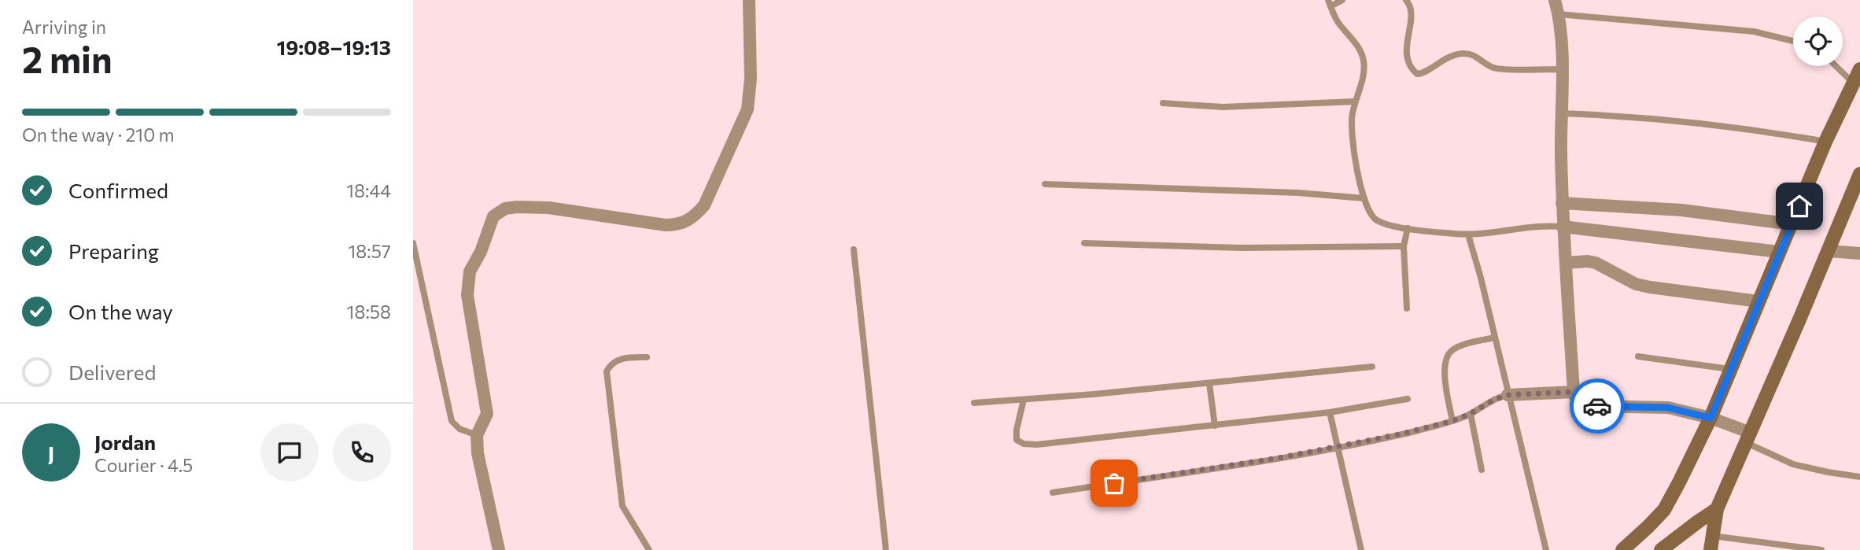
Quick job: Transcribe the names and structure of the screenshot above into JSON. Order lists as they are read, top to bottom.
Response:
{
  "page": {
    "heading": ["2 min", "Arriving in", "19:08–19:13"],
    "panel": ["Jordan", "Courier · 4.5"],
    "bar": "On the way · 210 m",
    "list": [
      ["Confirmed", "18:44"],
      ["Preparing", "18:57"],
      ["On the way", "18:58"],
      "Delivered"
    ],
    "round": "J"
  }
}
